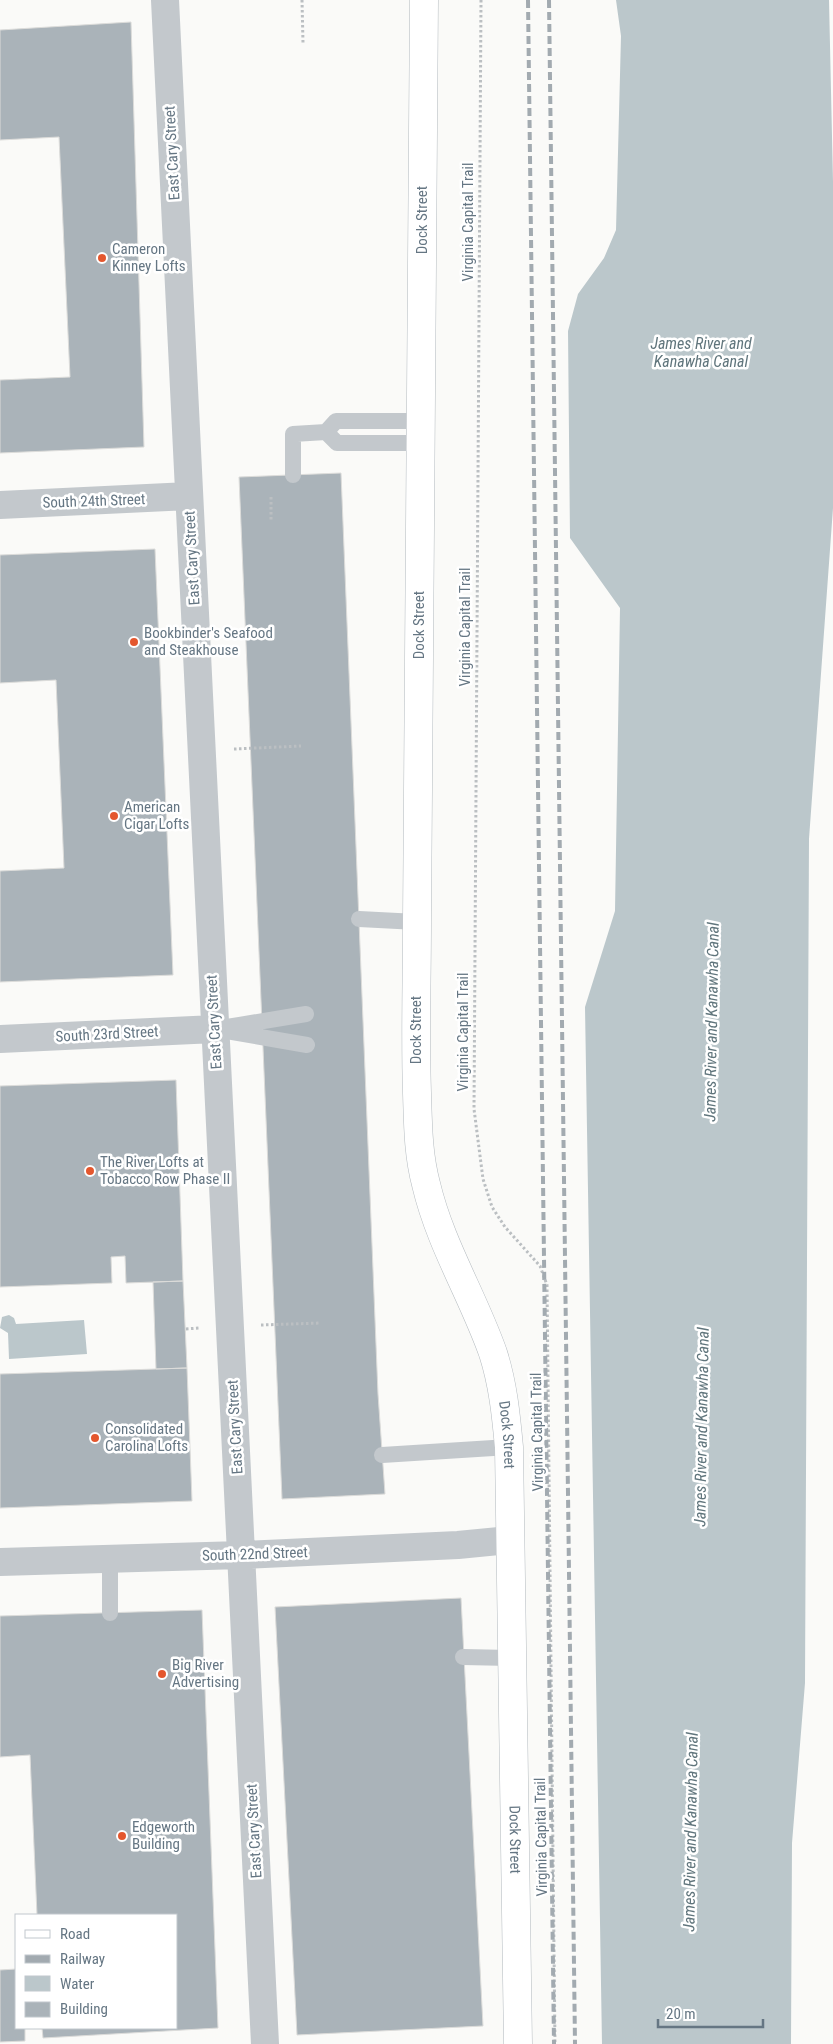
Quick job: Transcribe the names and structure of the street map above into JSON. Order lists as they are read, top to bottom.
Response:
{
  "streets": {
    "main road": ["Dock Street"],
    "street": [
      "East Cary Street",
      "South 24th Street",
      "South 23rd Street",
      "South 22nd Street"
    ],
    "path": ["Virginia Capital Trail"]
  },
  "crossings": [
    ["East Cary Street", "South 24th Street"],
    ["East Cary Street", "South 23rd Street"],
    ["East Cary Street", "South 22nd Street"],
    ["Dock Street", "South 22nd Street"]
  ],
  "water": ["James River and Kanawha Canal"],
  "places": [
    "Cameron Kinney Lofts",
    "Bookbinder's Seafood and Steakhouse",
    "American Cigar Lofts",
    "The River Lofts at Tobacco Row Phase II",
    "Consolidated Carolina Lofts",
    "Big River Advertising",
    "Edgeworth Building"
  ],
  "legend": [
    "Road",
    "Railway",
    "Water",
    "Building"
  ],
  "scale_bar": "20 m"
}
